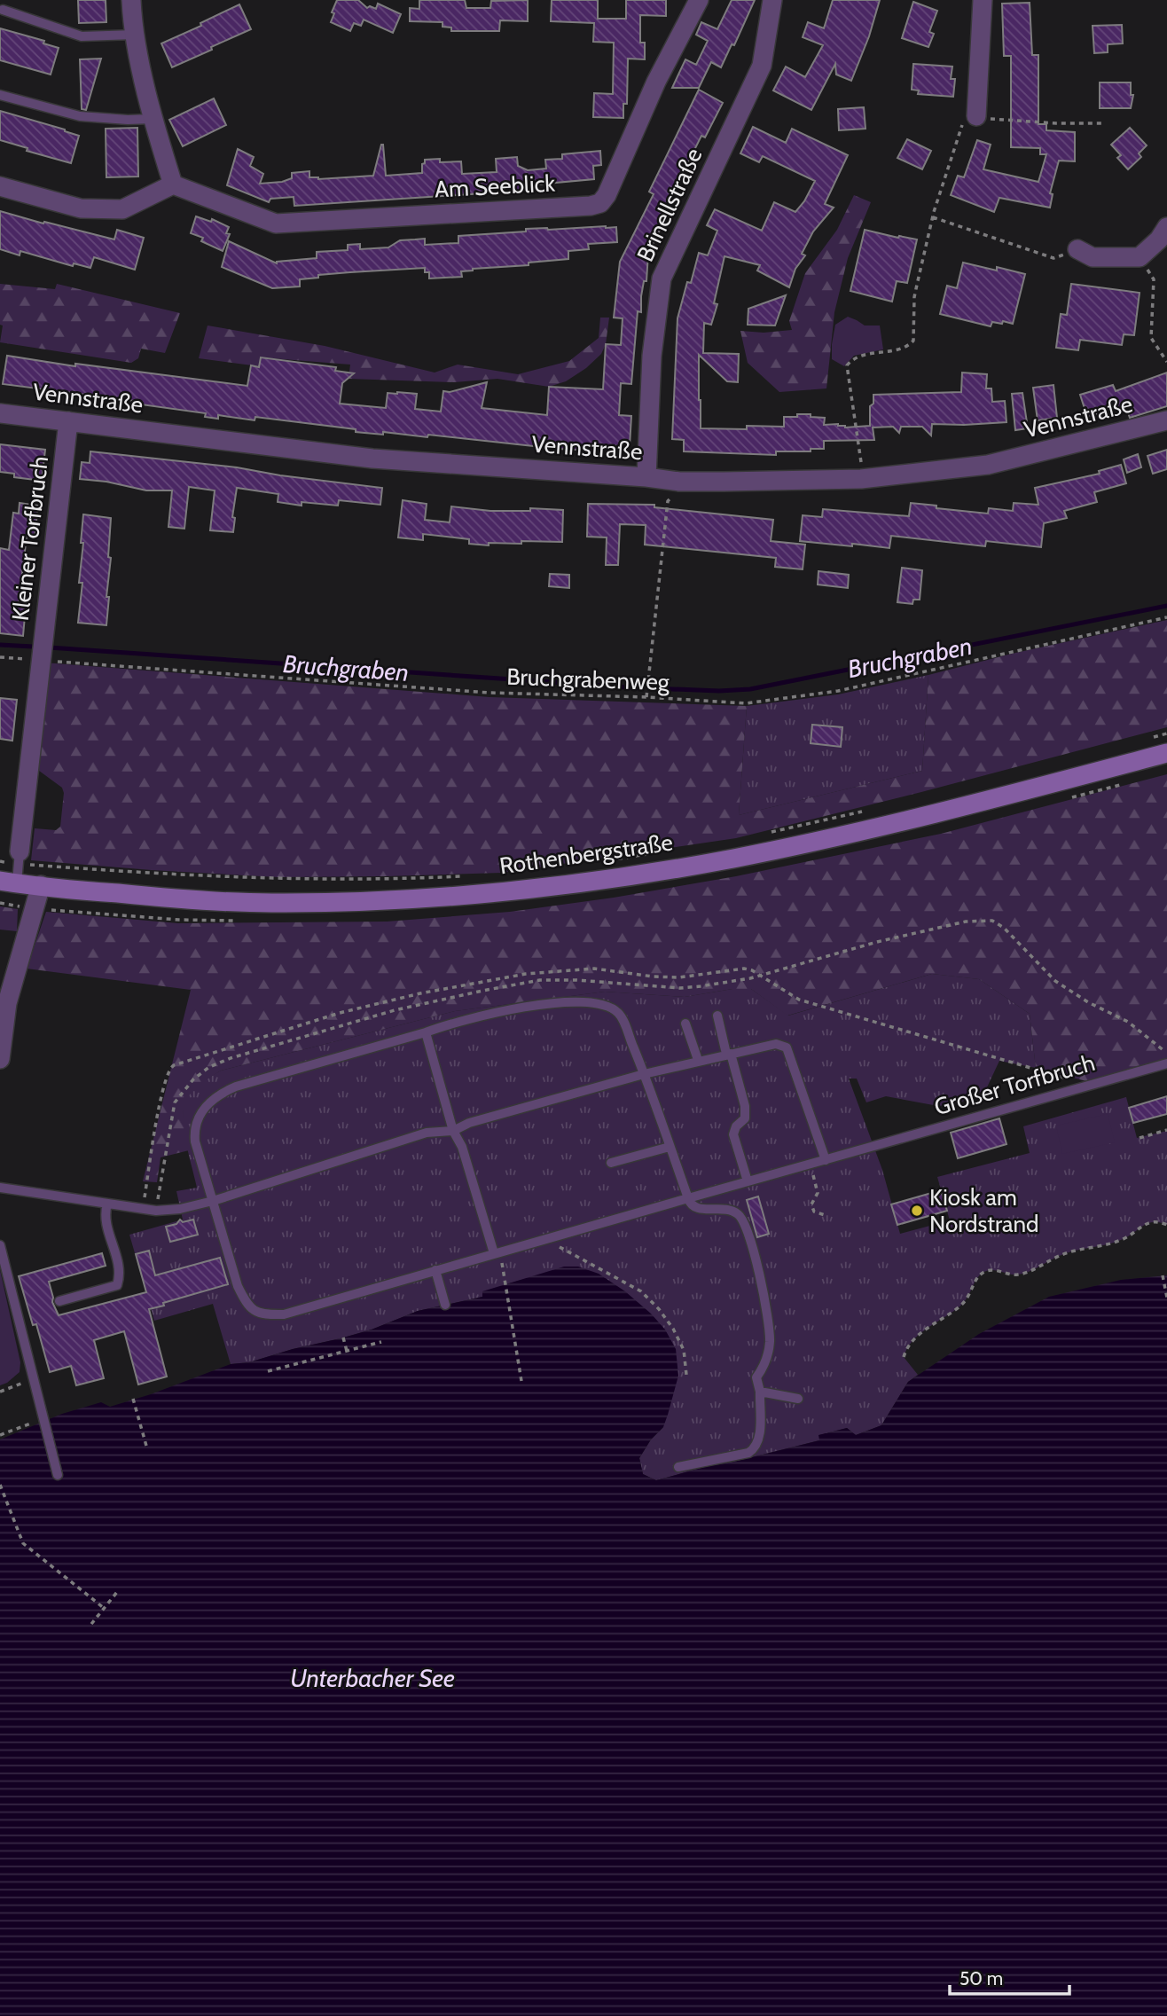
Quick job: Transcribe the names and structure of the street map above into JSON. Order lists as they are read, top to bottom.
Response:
{
  "streets": {
    "main road": ["Rothenbergstraße"],
    "street": [
      "Am Seeblick",
      "Brinellstraße",
      "Vennstraße",
      "Kleiner Torfbruch"
    ],
    "lane": ["Großer Torfbruch"],
    "path": ["Bruchgrabenweg"]
  },
  "crossings": [
    ["Brinellstraße", "Vennstraße"],
    ["Vennstraße", "Kleiner Torfbruch"],
    ["Kleiner Torfbruch", "Bruchgrabenweg"],
    ["Kleiner Torfbruch", "Rothenbergstraße"]
  ],
  "water": ["Bruchgraben", "Unterbacher See"],
  "places": ["Kiosk am Nordstrand"],
  "scale_bar": "50 m"
}
